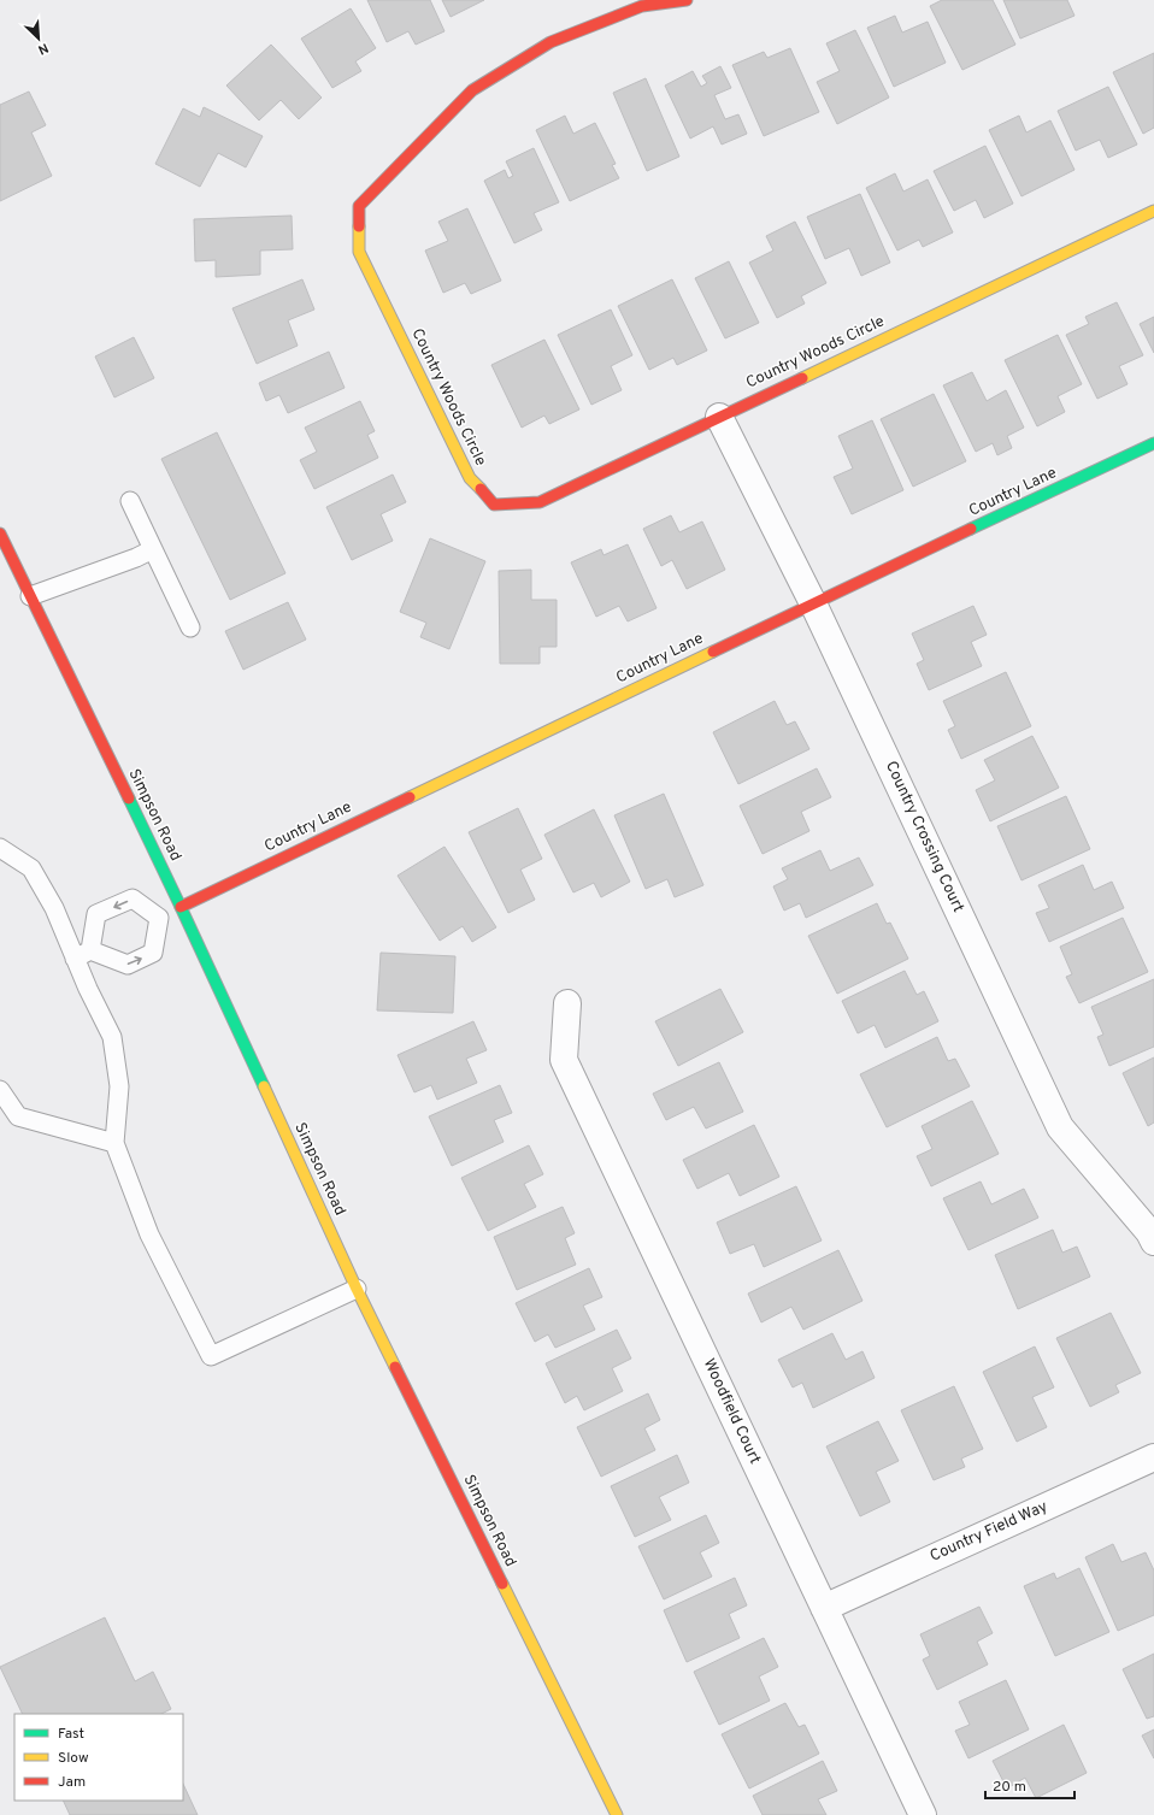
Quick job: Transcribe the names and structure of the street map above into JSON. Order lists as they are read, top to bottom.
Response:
{
  "streets": {
    "street": [
      "Country Woods Circle",
      "Country Lane",
      "Simpson Road",
      "Country Crossing Court",
      "Woodfield Court",
      "Country Field Way"
    ]
  },
  "crossings": [
    ["Country Woods Circle", "Country Crossing Court"],
    ["Country Lane", "Simpson Road"],
    ["Country Lane", "Country Crossing Court"],
    ["Woodfield Court", "Country Field Way"]
  ],
  "legend": ["Fast", "Slow", "Jam"],
  "scale_bar": "20 m",
  "north": "bottom right"
}
